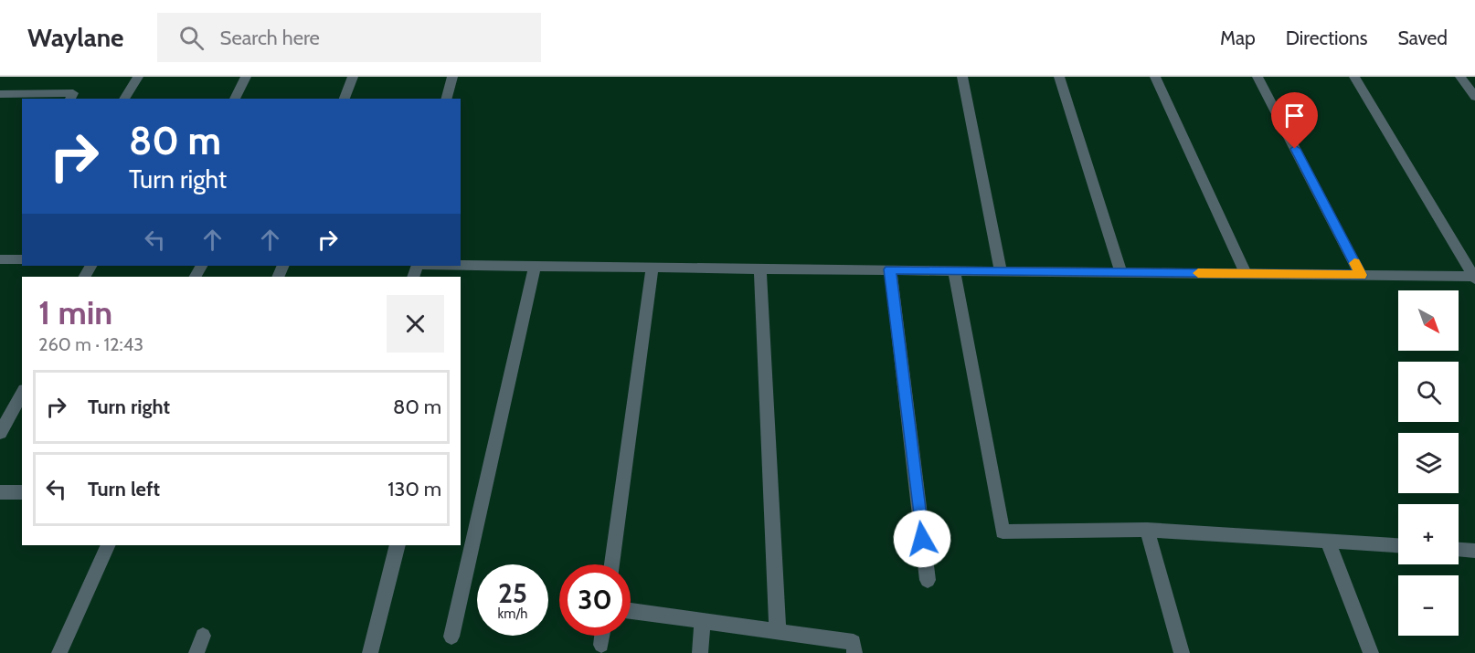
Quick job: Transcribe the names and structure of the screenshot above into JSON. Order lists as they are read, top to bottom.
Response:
{
  "north": "bottom right",
  "page": {
    "header": "Waylane",
    "search": "Search here",
    "nav": ["Map", "Directions", "Saved"],
    "turn": ["80 m", "Turn right"],
    "heading": ["1 min", "260 m · 12:43"],
    "map_buttons": ["+", "−"],
    "list": [
      {
        "name": "Turn right",
        "value": "80 m"
      },
      {
        "name": "Turn left",
        "value": "130 m"
      }
    ],
    "speed": "25 km/h",
    "limit": "30"
  }
}
